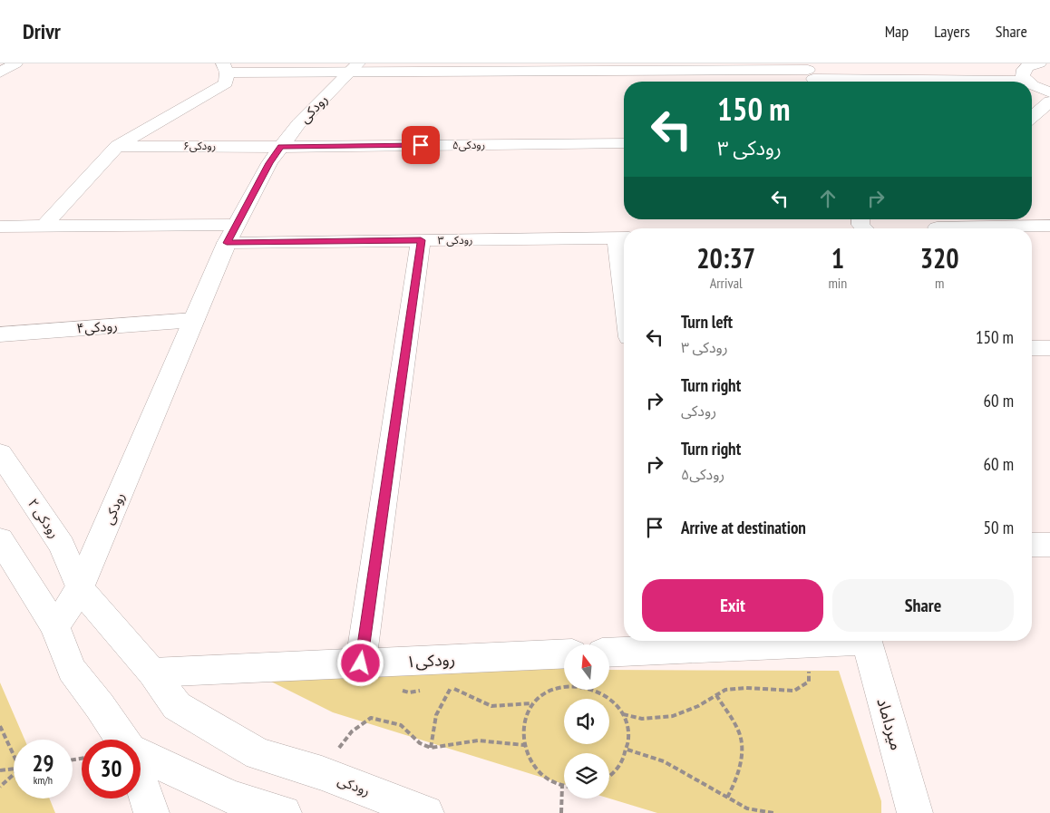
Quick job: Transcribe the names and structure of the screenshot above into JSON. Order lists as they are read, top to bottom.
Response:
{
  "streets": {
    "street": [
      "رودکی",
      "رودکی۵",
      "رودکی۶",
      "رودکی ۳",
      "رودکی۴",
      "رودکی ۲",
      "رودکی۱",
      "میرداماد"
    ]
  },
  "crossings": [
    ["رودکی", "رودکی۵"],
    ["رودکی", "رودکی۶"],
    ["رودکی", "رودکی ۳"],
    ["رودکی", "رودکی۴"],
    ["رودکی", "رودکی ۲"],
    ["رودکی", "رودکی۱"],
    ["رودکی۵", "رودکی۶"]
  ],
  "north": "top",
  "page": {
    "header": "Drivr",
    "nav": ["Map", "Layers", "Share"],
    "turn": ["150 m", "رودکی ۳"],
    "eta": [
      "20:37",
      "Arrival",
      "1",
      "min",
      "320",
      "m"
    ],
    "list": [
      {
        "name": "Turn left",
        "note": "رودکی ۳",
        "value": "150 m"
      },
      {
        "name": "Turn right",
        "note": "رودکی",
        "value": "60 m"
      },
      {
        "name": "Turn right",
        "note": "رودکی۵",
        "value": "60 m"
      },
      {
        "name": "Arrive at destination",
        "value": "50 m"
      }
    ],
    "buttons": ["Exit", "Share"],
    "speed": "29 km/h",
    "limit": "30"
  }
}
